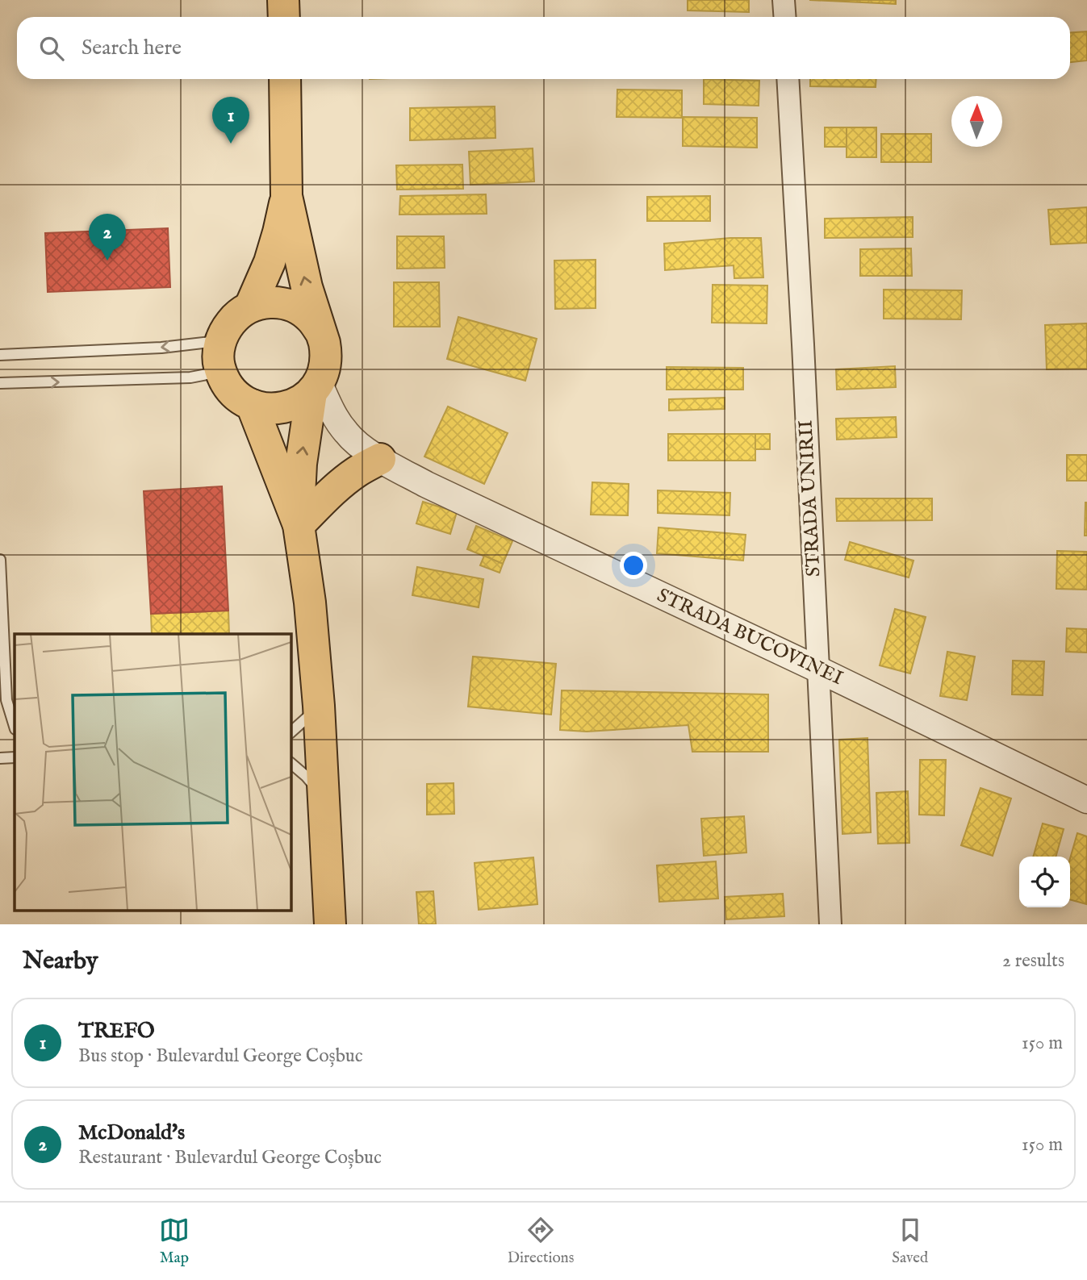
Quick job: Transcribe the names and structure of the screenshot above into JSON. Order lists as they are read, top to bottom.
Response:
{
  "streets": {
    "street": ["STRADA UNIRII", "STRADA BUCOVINEI"]
  },
  "crossings": [
    ["STRADA UNIRII", "STRADA BUCOVINEI"]
  ],
  "north": "top",
  "page": {
    "search": "Search here",
    "pins": ["1", "2"],
    "heading": ["Nearby", "2 results"],
    "list": [
      {
        "mark": "1",
        "name": "TREFO",
        "note": "Bus stop · Bulevardul George Coșbuc",
        "value": "150 m"
      },
      {
        "mark": "2",
        "name": "McDonald's",
        "note": "Restaurant · Bulevardul George Coșbuc",
        "value": "150 m"
      }
    ],
    "nav": ["Map", "Directions", "Saved"]
  }
}
